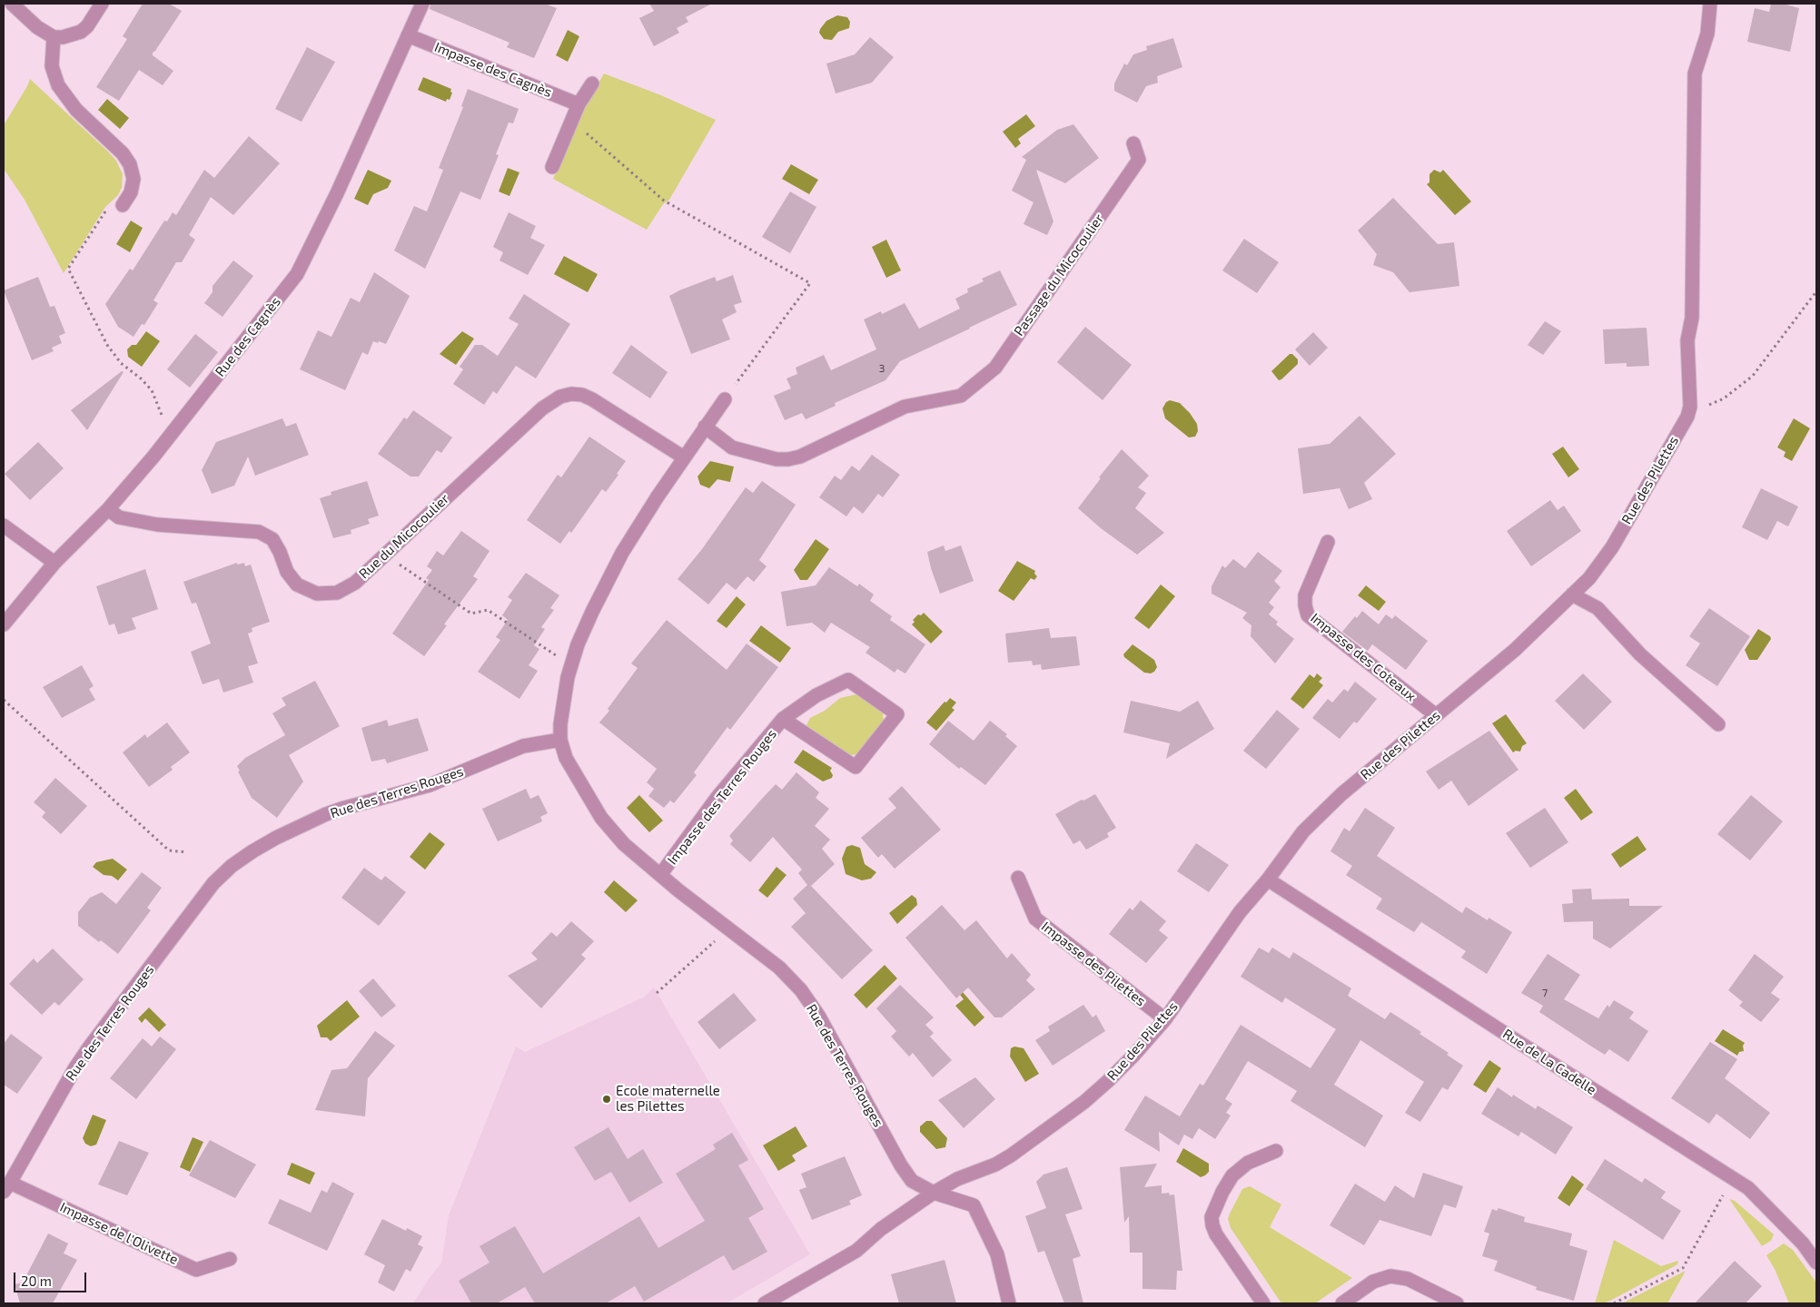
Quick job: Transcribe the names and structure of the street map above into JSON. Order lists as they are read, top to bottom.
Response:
{
  "streets": {
    "street": [
      "Impasse des Cagnès",
      "Passage du Micocoulier",
      "Rue des Cagnès",
      "Rue des Pilettes",
      "Rue du Micocoulier",
      "Impasse des Coteaux",
      "Rue des Terres Rouges",
      "Impasse des Terres Rouges",
      "Impasse des Pilettes",
      "Rue de La Cadelle",
      "Impasse de l'Olivette"
    ]
  },
  "crossings": [
    ["Impasse des Cagnès", "Rue des Cagnès"],
    ["Rue des Cagnès", "Rue du Micocoulier"],
    ["Rue des Pilettes", "Impasse des Coteaux"],
    ["Rue des Pilettes", "Rue des Terres Rouges"],
    ["Rue des Pilettes", "Impasse des Pilettes"],
    ["Rue des Pilettes", "Rue de La Cadelle"],
    ["Rue des Terres Rouges", "Impasse des Terres Rouges"],
    ["Rue des Terres Rouges", "Impasse de l'Olivette"]
  ],
  "places": ["Ecole maternelle les Pilettes"],
  "house_numbers": ["3", "7"],
  "scale_bar": "20 m"
}
